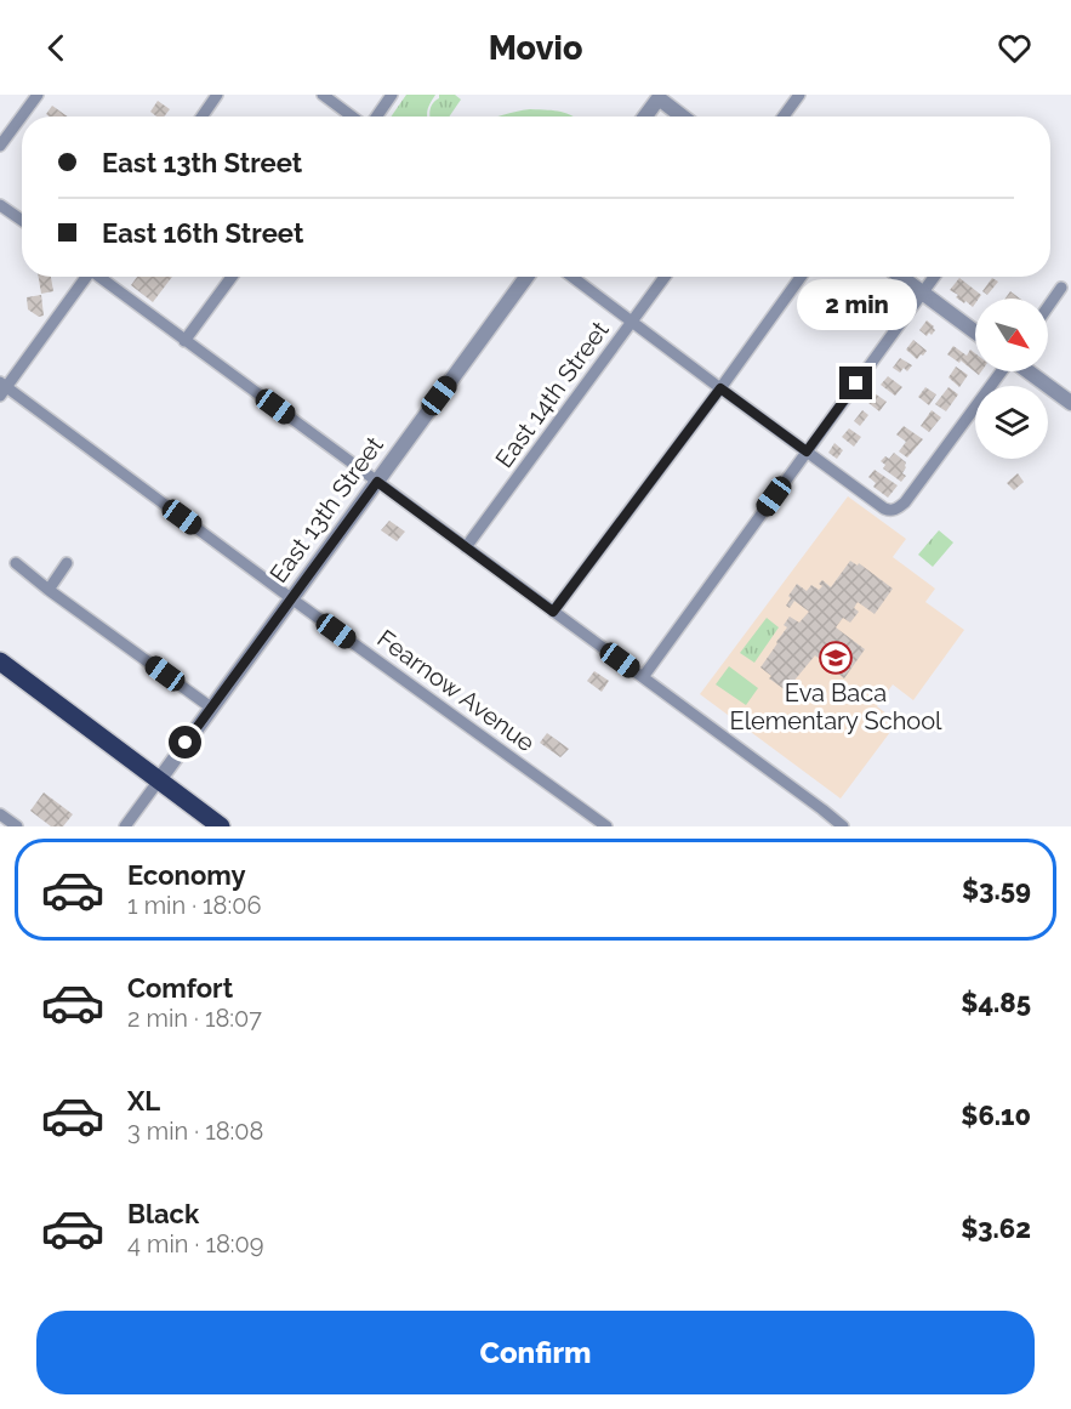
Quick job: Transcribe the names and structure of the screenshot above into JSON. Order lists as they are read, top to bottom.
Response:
{
  "streets": {
    "street": ["East 14th Street", "East 13th Street", "Fearnow Avenue"]
  },
  "crossings": [
    ["East 13th Street", "Fearnow Avenue"]
  ],
  "places": {
    "school or university": ["Eva Baca Elementary School"]
  },
  "north": "bottom right",
  "page": {
    "header": "Movio",
    "banner": ["East 13th Street", "East 16th Street"],
    "bubble": "2 min",
    "list": [
      {
        "name": "Economy",
        "note": "1 min · 18:06",
        "value": "$3.59"
      },
      {
        "name": "Comfort",
        "note": "2 min · 18:07",
        "value": "$4.85"
      },
      {
        "name": "XL",
        "note": "3 min · 18:08",
        "value": "$6.10"
      },
      {
        "name": "Black",
        "note": "4 min · 18:09",
        "value": "$3.62"
      }
    ],
    "buttons": "Confirm"
  }
}
